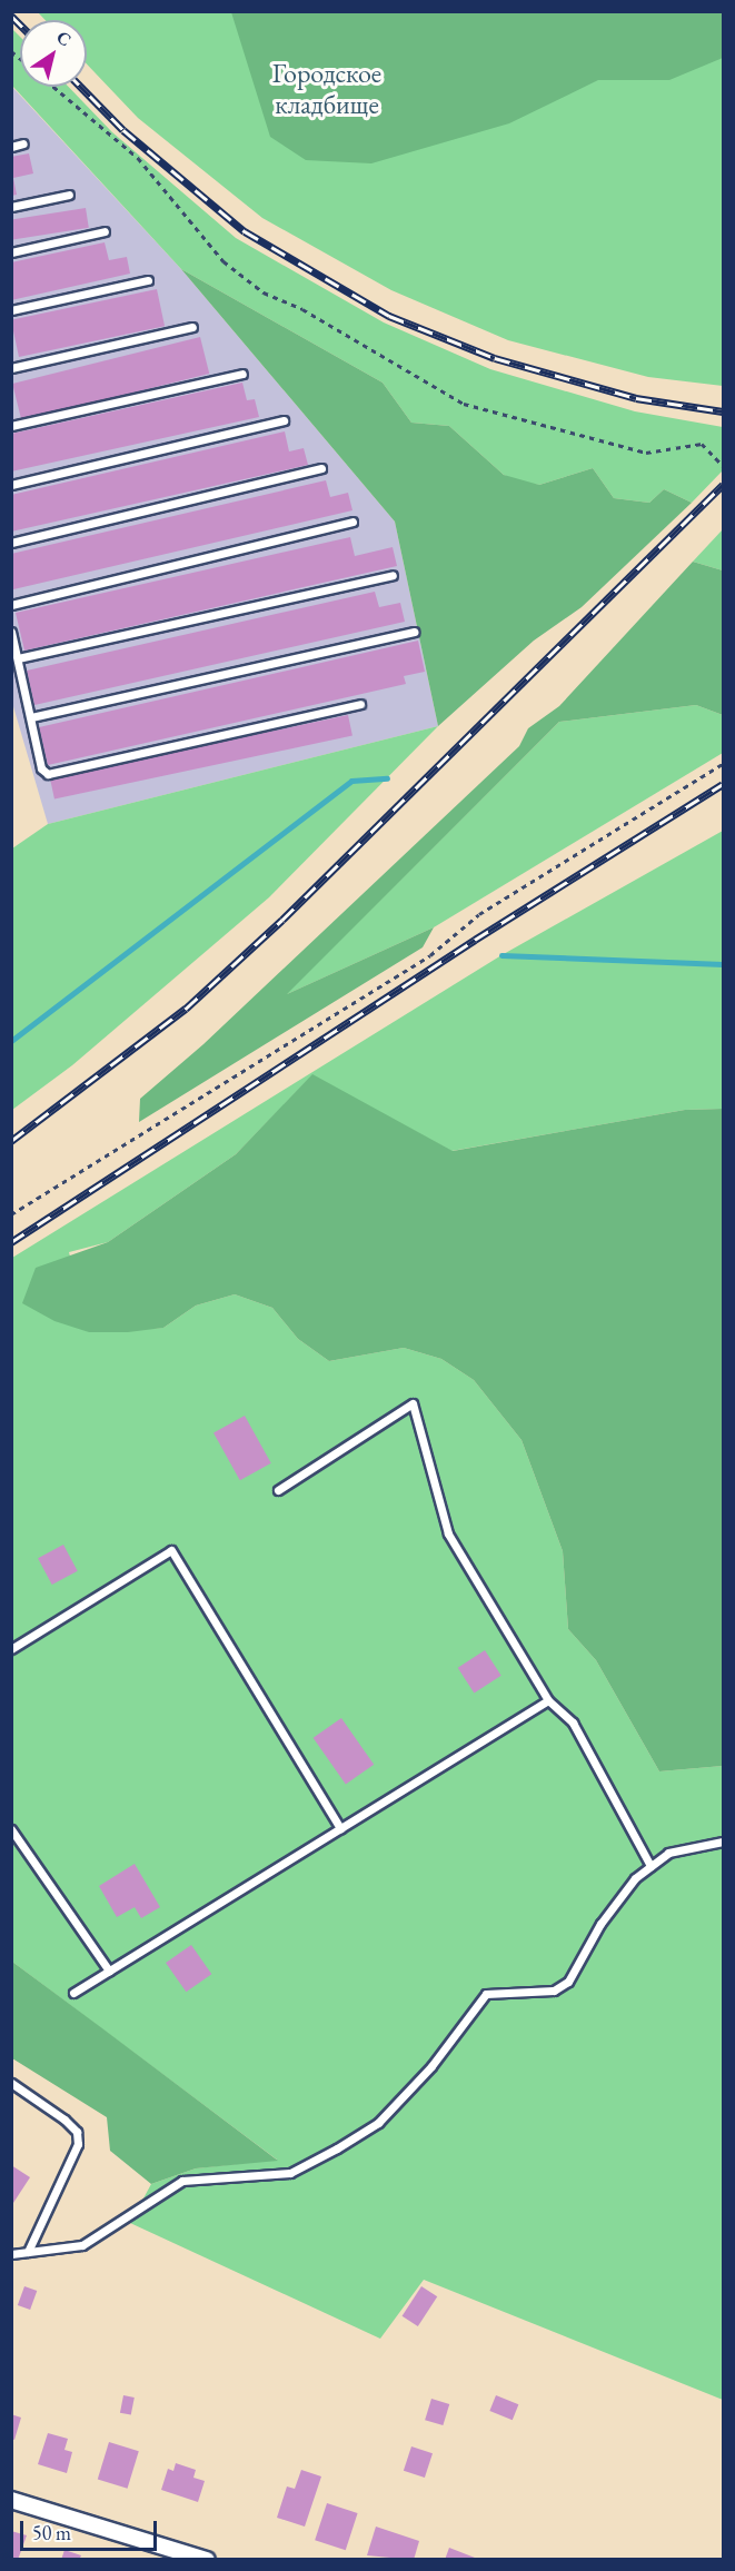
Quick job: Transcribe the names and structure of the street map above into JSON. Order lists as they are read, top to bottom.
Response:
{
  "parks": ["Городское кладбище"],
  "scale_bar": "50 m",
  "north": "top right"
}
